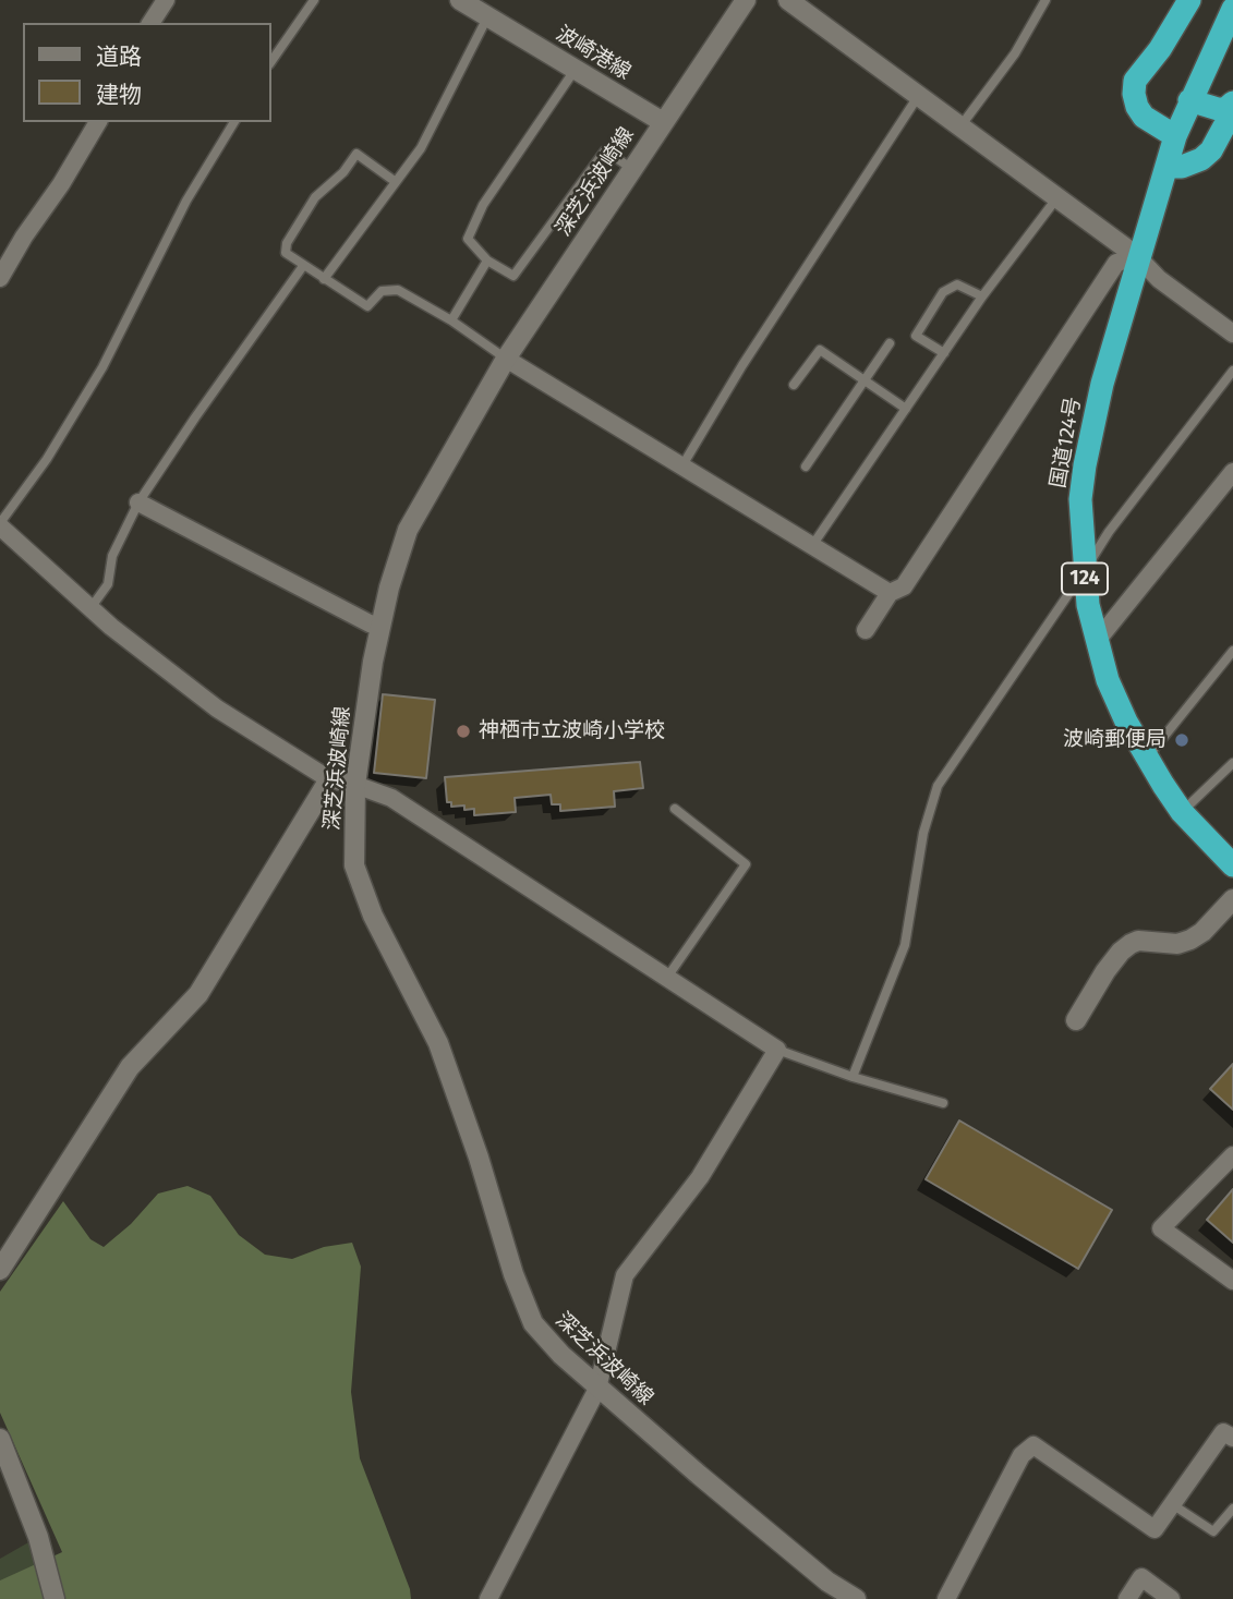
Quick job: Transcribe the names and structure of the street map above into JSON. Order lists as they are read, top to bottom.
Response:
{
  "streets": {
    "highway": ["国道124号", "124"],
    "main road": ["波崎港線", "深芝浜波崎線"]
  },
  "crossings": [
    ["波崎港線", "深芝浜波崎線"]
  ],
  "places": ["神栖市立波崎小学校", "波崎郵便局"],
  "legend": ["道路", "建物"]
}
